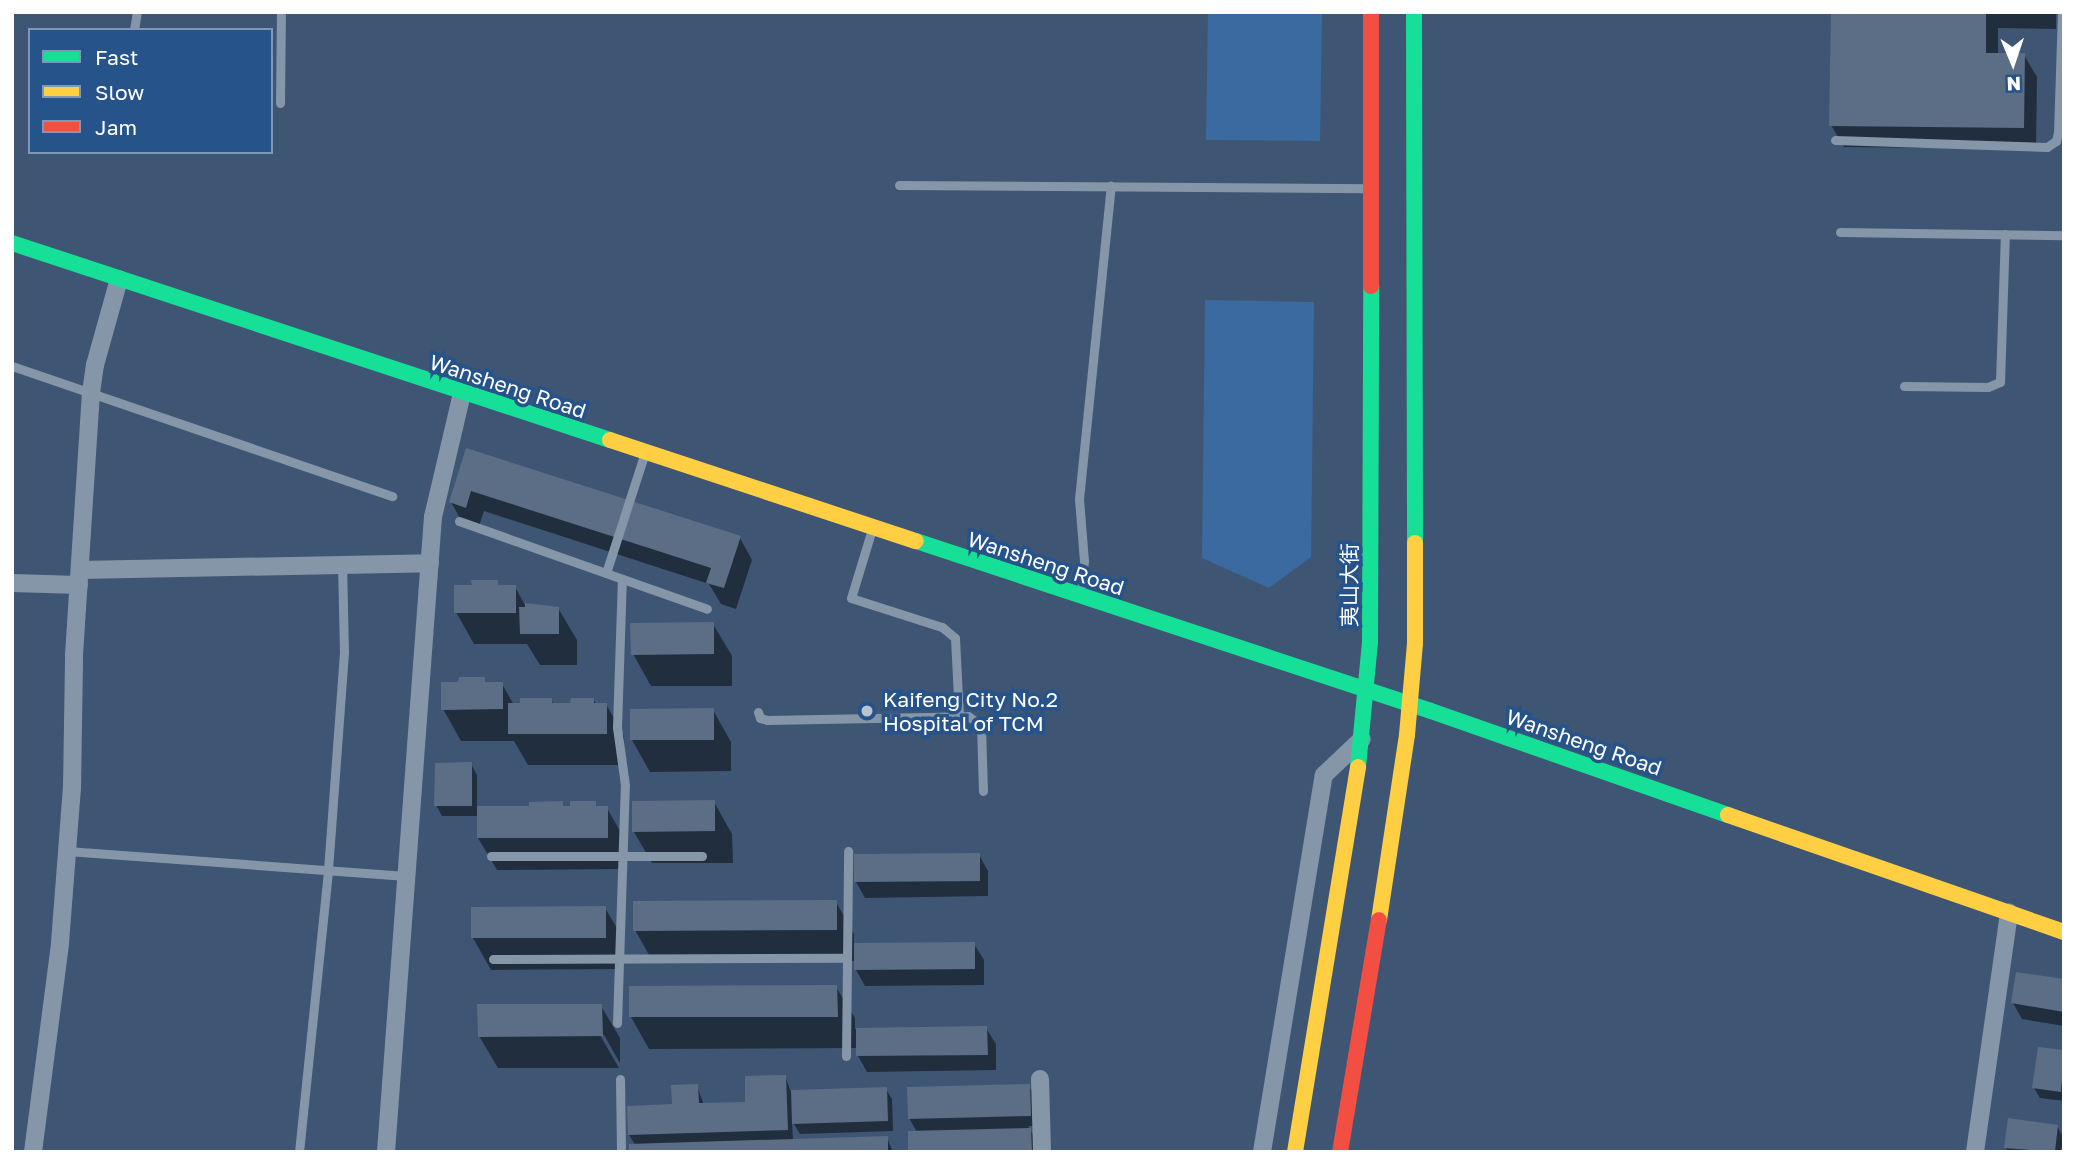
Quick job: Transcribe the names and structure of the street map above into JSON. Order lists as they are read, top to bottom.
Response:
{
  "streets": {
    "main road": ["Wansheng Road", "夷山大街"]
  },
  "crossings": [
    ["Wansheng Road", "夷山大街"]
  ],
  "places": ["Kaifeng City No.2 Hospital of TCM"],
  "legend": ["Fast", "Slow", "Jam"],
  "north": "bottom"
}
